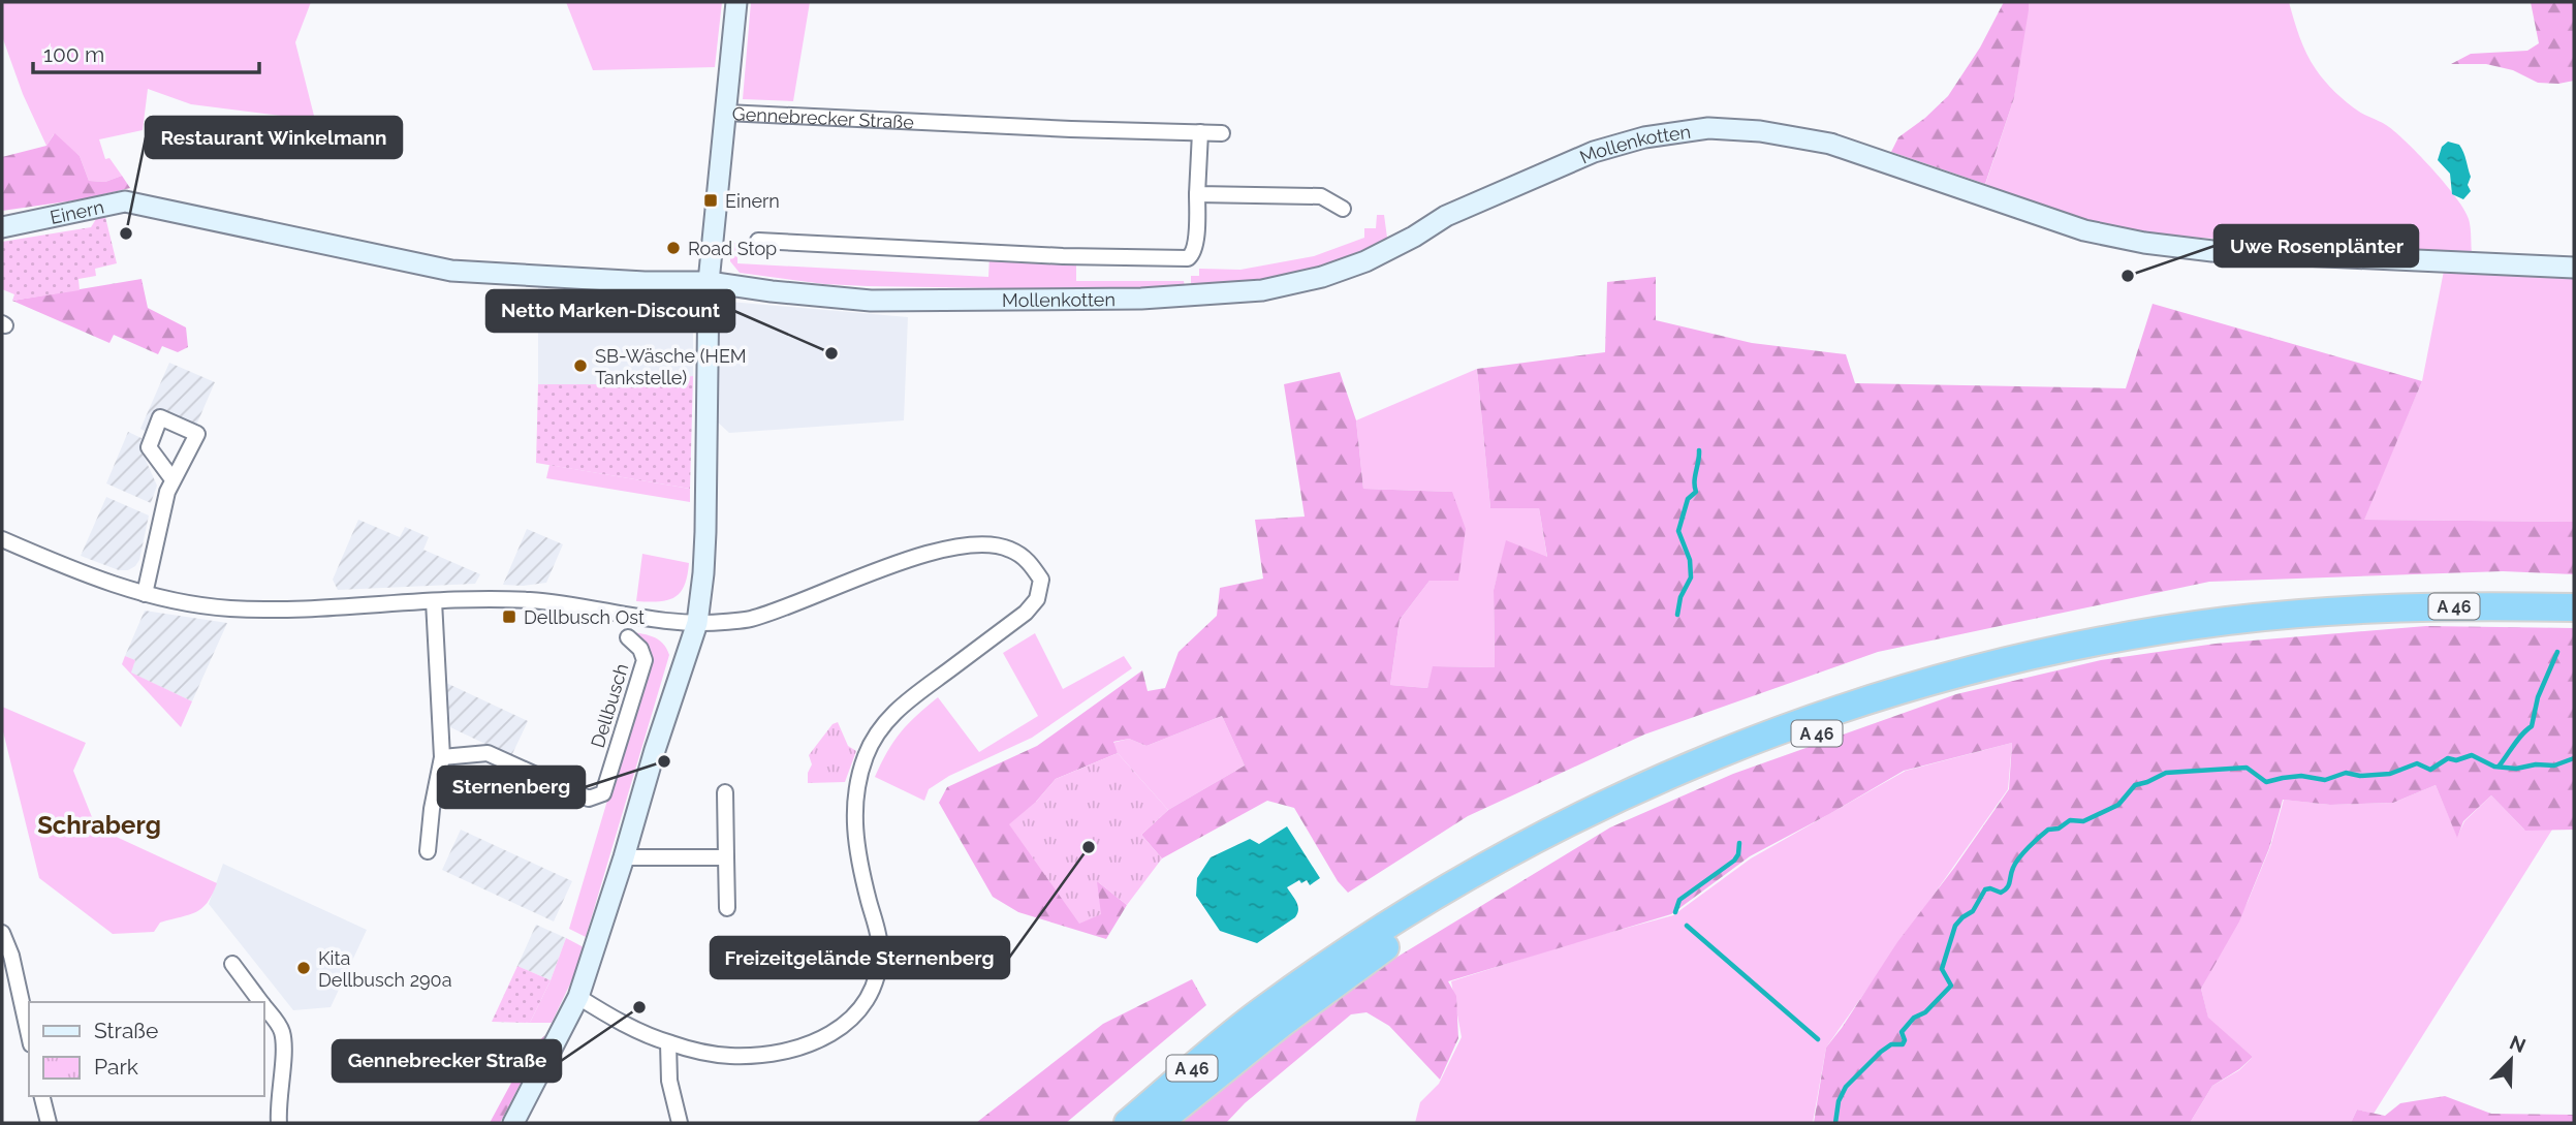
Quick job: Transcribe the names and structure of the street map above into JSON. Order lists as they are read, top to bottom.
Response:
{
  "streets": {
    "highway": ["A 46"],
    "main road": ["Gennebrecker Straße", "Mollenkotten", "Einern"],
    "street": ["Dellbusch"]
  },
  "crossings": [
    ["Gennebrecker Straße", "Mollenkotten"],
    ["Gennebrecker Straße", "Einern"],
    ["Mollenkotten", "Einern"]
  ],
  "districts": ["Schraberg"],
  "places": {
    "transit": ["Einern", "Dellbusch Ost"],
    "other": [
      "Restaurant Winkelmann",
      "Road Stop",
      "Uwe Rosenplänter",
      "Netto Marken-Discount",
      "SB-Wäsche (HEM Tankstelle)",
      "Sternenberg",
      "Freizeitgelände Sternenberg",
      "Kita Dellbusch 290a",
      "Gennebrecker Straße"
    ]
  },
  "legend": ["Straße", "Park"],
  "scale_bar": "100 m",
  "north": "top right"
}
